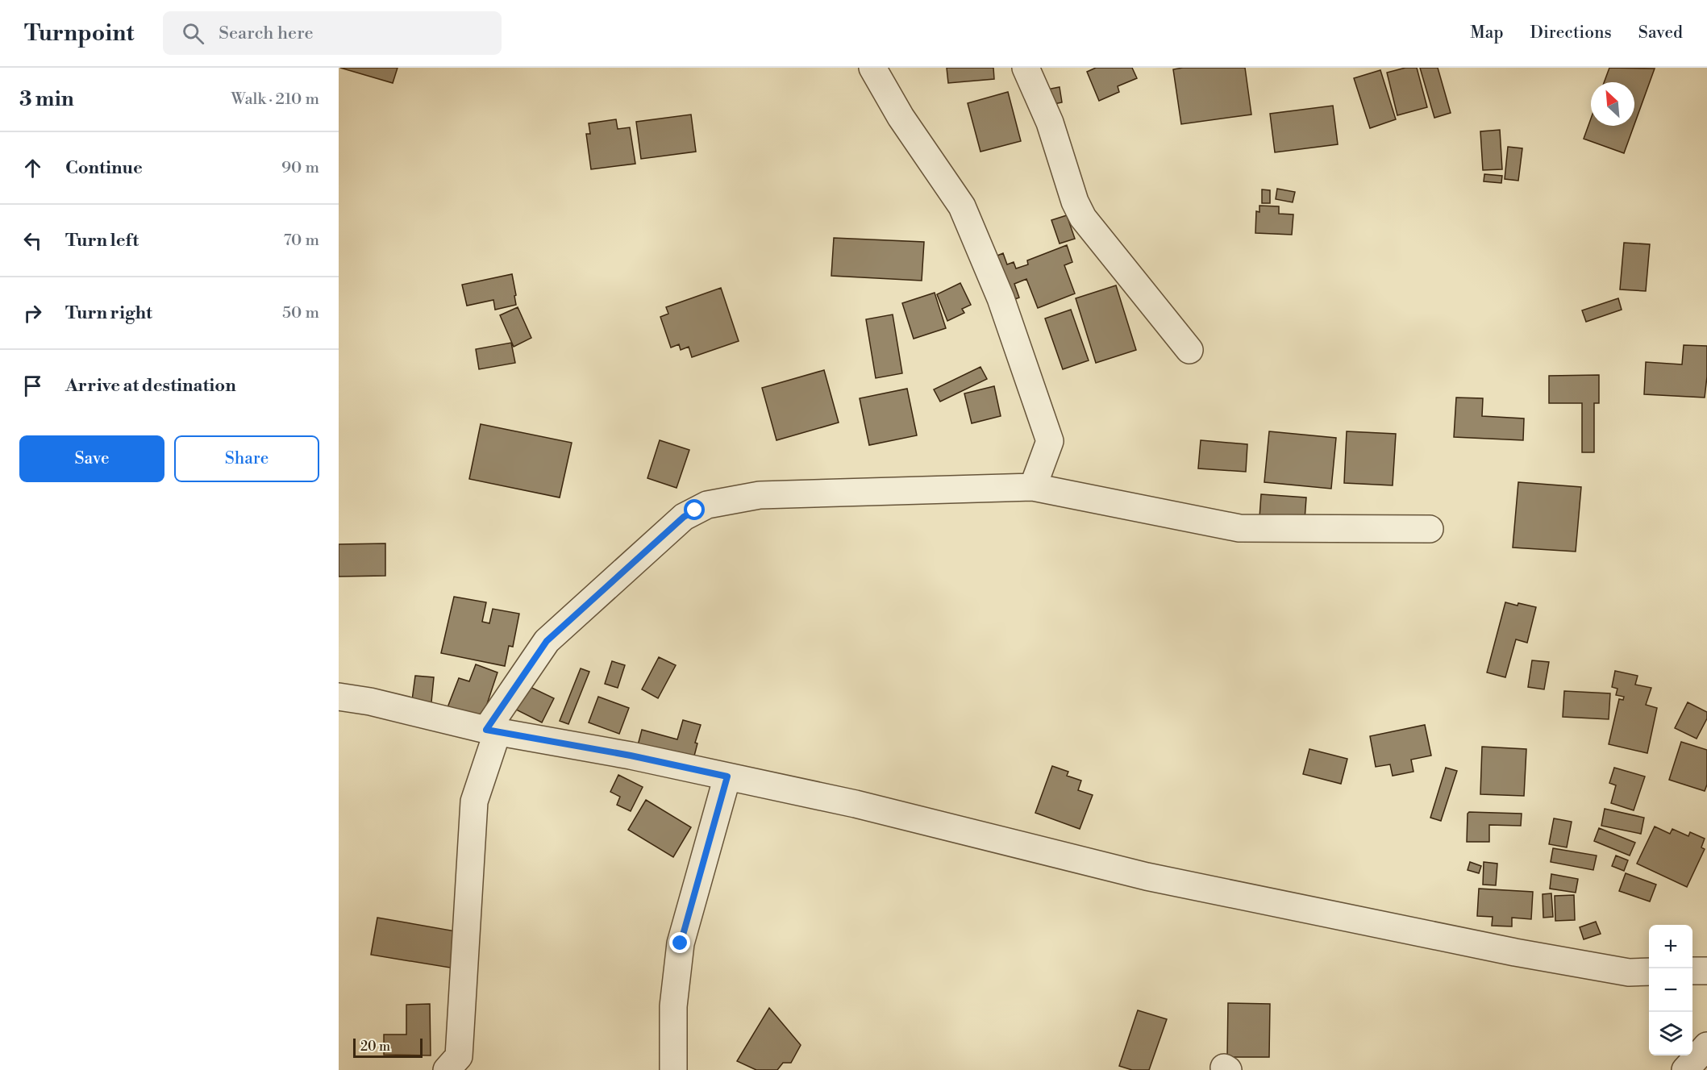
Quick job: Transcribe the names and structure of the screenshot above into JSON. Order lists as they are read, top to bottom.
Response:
{
  "scale_bar": "20 m",
  "north": "top left",
  "page": {
    "header": "Turnpoint",
    "search": "Search here",
    "nav": ["Map", "Directions", "Saved"],
    "heading": ["3 min", "Walk · 210 m"],
    "list": [
      ["Continue", "90 m"],
      ["Turn left", "70 m"],
      ["Turn right", "50 m"],
      "Arrive at destination"
    ],
    "buttons": ["Save", "Share"],
    "map_buttons": ["+", "−"],
    "scale": "20 m"
  }
}
